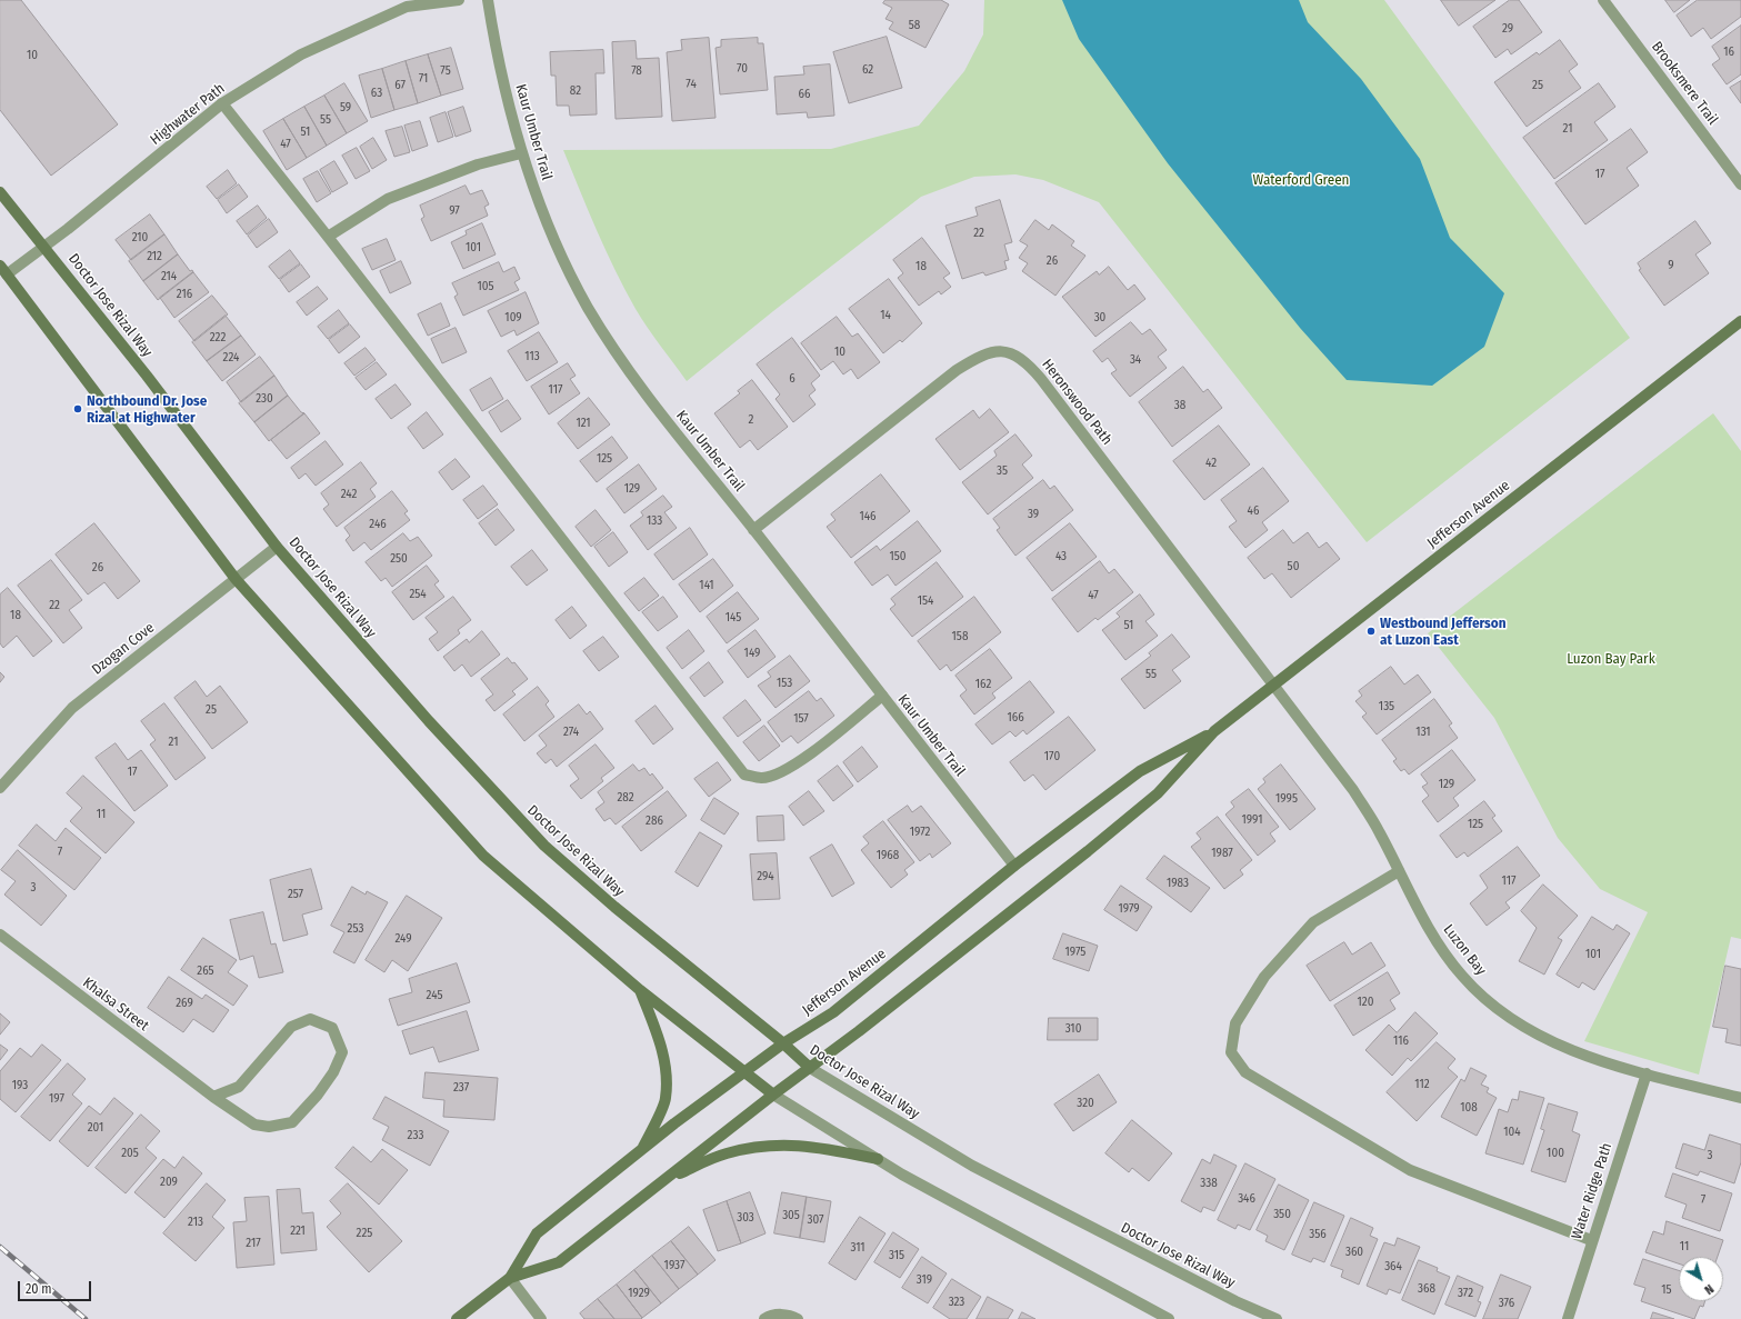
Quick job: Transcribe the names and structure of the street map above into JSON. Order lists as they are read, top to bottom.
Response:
{
  "streets": {
    "street": [
      "Brooksmere Trail",
      "Highwater Path",
      "Kaur Umber Trail",
      "Doctor Jose Rizal Way",
      "Heronswood Path",
      "Jefferson Avenue",
      "Dzogan Cove",
      "Luzon Bay",
      "Khalsa Street",
      "Water Ridge Path"
    ]
  },
  "crossings": [
    ["Highwater Path", "Doctor Jose Rizal Way"],
    ["Kaur Umber Trail", "Heronswood Path"],
    ["Kaur Umber Trail", "Jefferson Avenue"],
    ["Doctor Jose Rizal Way", "Jefferson Avenue"],
    ["Doctor Jose Rizal Way", "Dzogan Cove"],
    ["Heronswood Path", "Jefferson Avenue"],
    ["Heronswood Path", "Luzon Bay"],
    ["Jefferson Avenue", "Luzon Bay"],
    ["Luzon Bay", "Water Ridge Path"]
  ],
  "parks": ["Waterford Green", "Luzon Bay Park"],
  "places": ["Northbound Dr. Jose Rizal at Highwater", "Westbound Jefferson at Luzon East"],
  "house_numbers": [
    "58",
    "29",
    "16",
    "10",
    "70",
    "62",
    "75",
    "78",
    "71",
    "74",
    "67",
    "25",
    "82",
    "63",
    "66",
    "59",
    "55",
    "21",
    "51",
    "47",
    "17",
    "97",
    "22",
    "210",
    "101",
    "212",
    "26",
    "9",
    "18",
    "214",
    "105",
    "216",
    "14",
    "109",
    "30",
    "222",
    "10",
    "113",
    "224",
    "34",
    "6",
    "117",
    "230",
    "38",
    "2",
    "121",
    "125",
    "42",
    "35",
    "129",
    "242",
    "46",
    "39",
    "146",
    "133",
    "246",
    "150",
    "43",
    "250",
    "50",
    "26",
    "141",
    "254",
    "47",
    "154",
    "22",
    "18",
    "145",
    "51",
    "158",
    "149",
    "55",
    "153",
    "162",
    "135",
    "25",
    "166",
    "157",
    "274",
    "131",
    "21",
    "170",
    "17",
    "129",
    "282",
    "1995",
    "11",
    "1991",
    "286",
    "125",
    "1972",
    "7",
    "1987",
    "1968",
    "294",
    "117",
    "1983",
    "3",
    "257",
    "1979",
    "253",
    "249",
    "1975",
    "101",
    "265",
    "245",
    "120",
    "269",
    "310",
    "116",
    "112",
    "193",
    "237",
    "197",
    "320",
    "108",
    "201",
    "104",
    "233",
    "205",
    "100",
    "3",
    "209",
    "338",
    "346",
    "7",
    "350",
    "305",
    "303",
    "307",
    "213",
    "221",
    "225",
    "356",
    "217",
    "11",
    "311",
    "360",
    "315",
    "1937",
    "364",
    "319",
    "368",
    "15",
    "1929",
    "372",
    "323",
    "376"
  ],
  "scale_bar": "20 m",
  "north": "bottom right"
}
